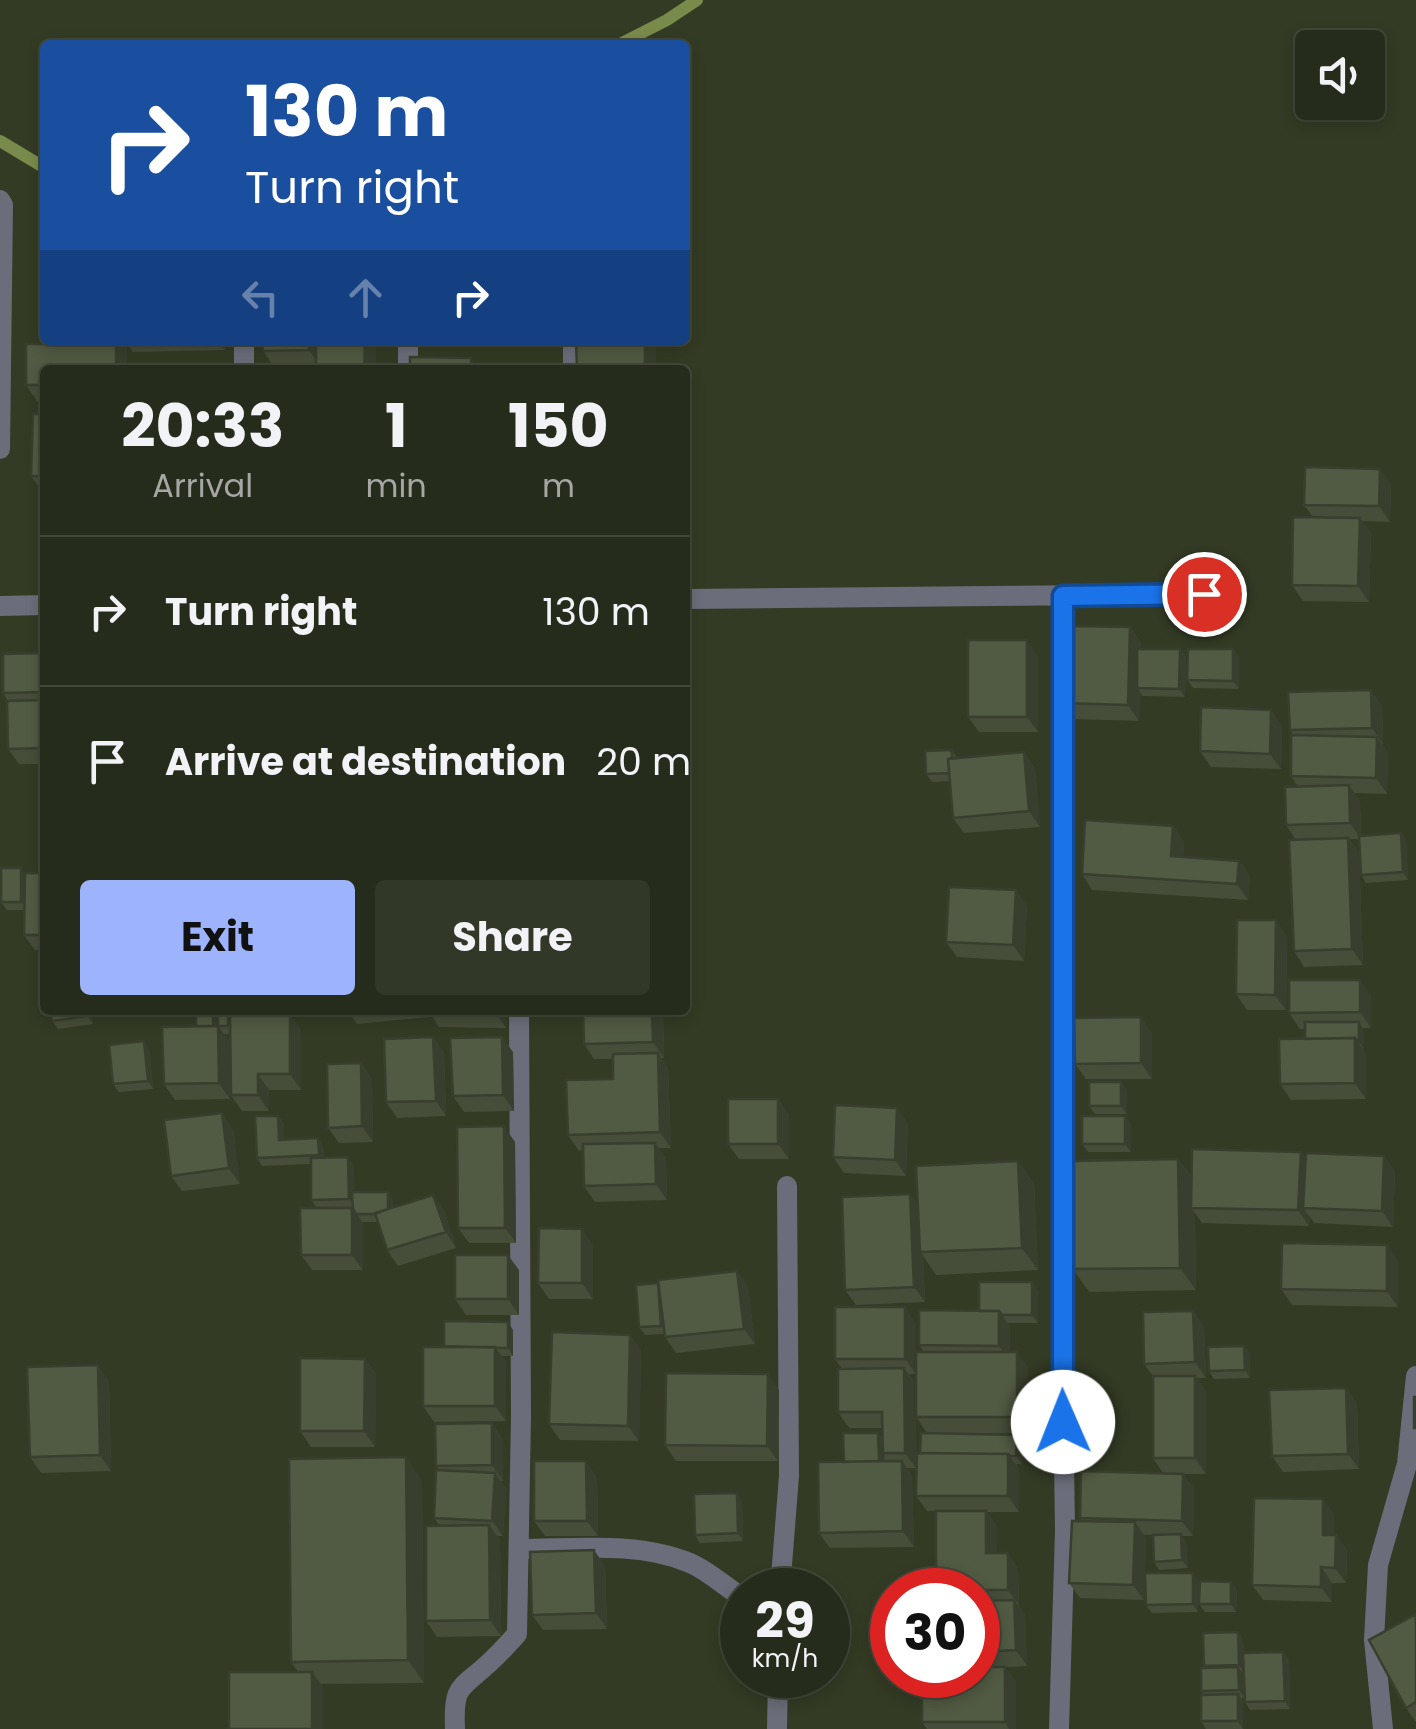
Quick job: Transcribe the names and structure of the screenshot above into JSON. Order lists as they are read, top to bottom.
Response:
{
  "page": {
    "turn": ["130 m", "Turn right"],
    "eta": [
      "20:33",
      "Arrival",
      "1",
      "min",
      "150",
      "m"
    ],
    "list": [
      {
        "name": "Turn right",
        "value": "130 m"
      },
      {
        "name": "Arrive at destination",
        "value": "20 m"
      }
    ],
    "buttons": ["Exit", "Share"],
    "speed": "29 km/h",
    "limit": "30"
  }
}
